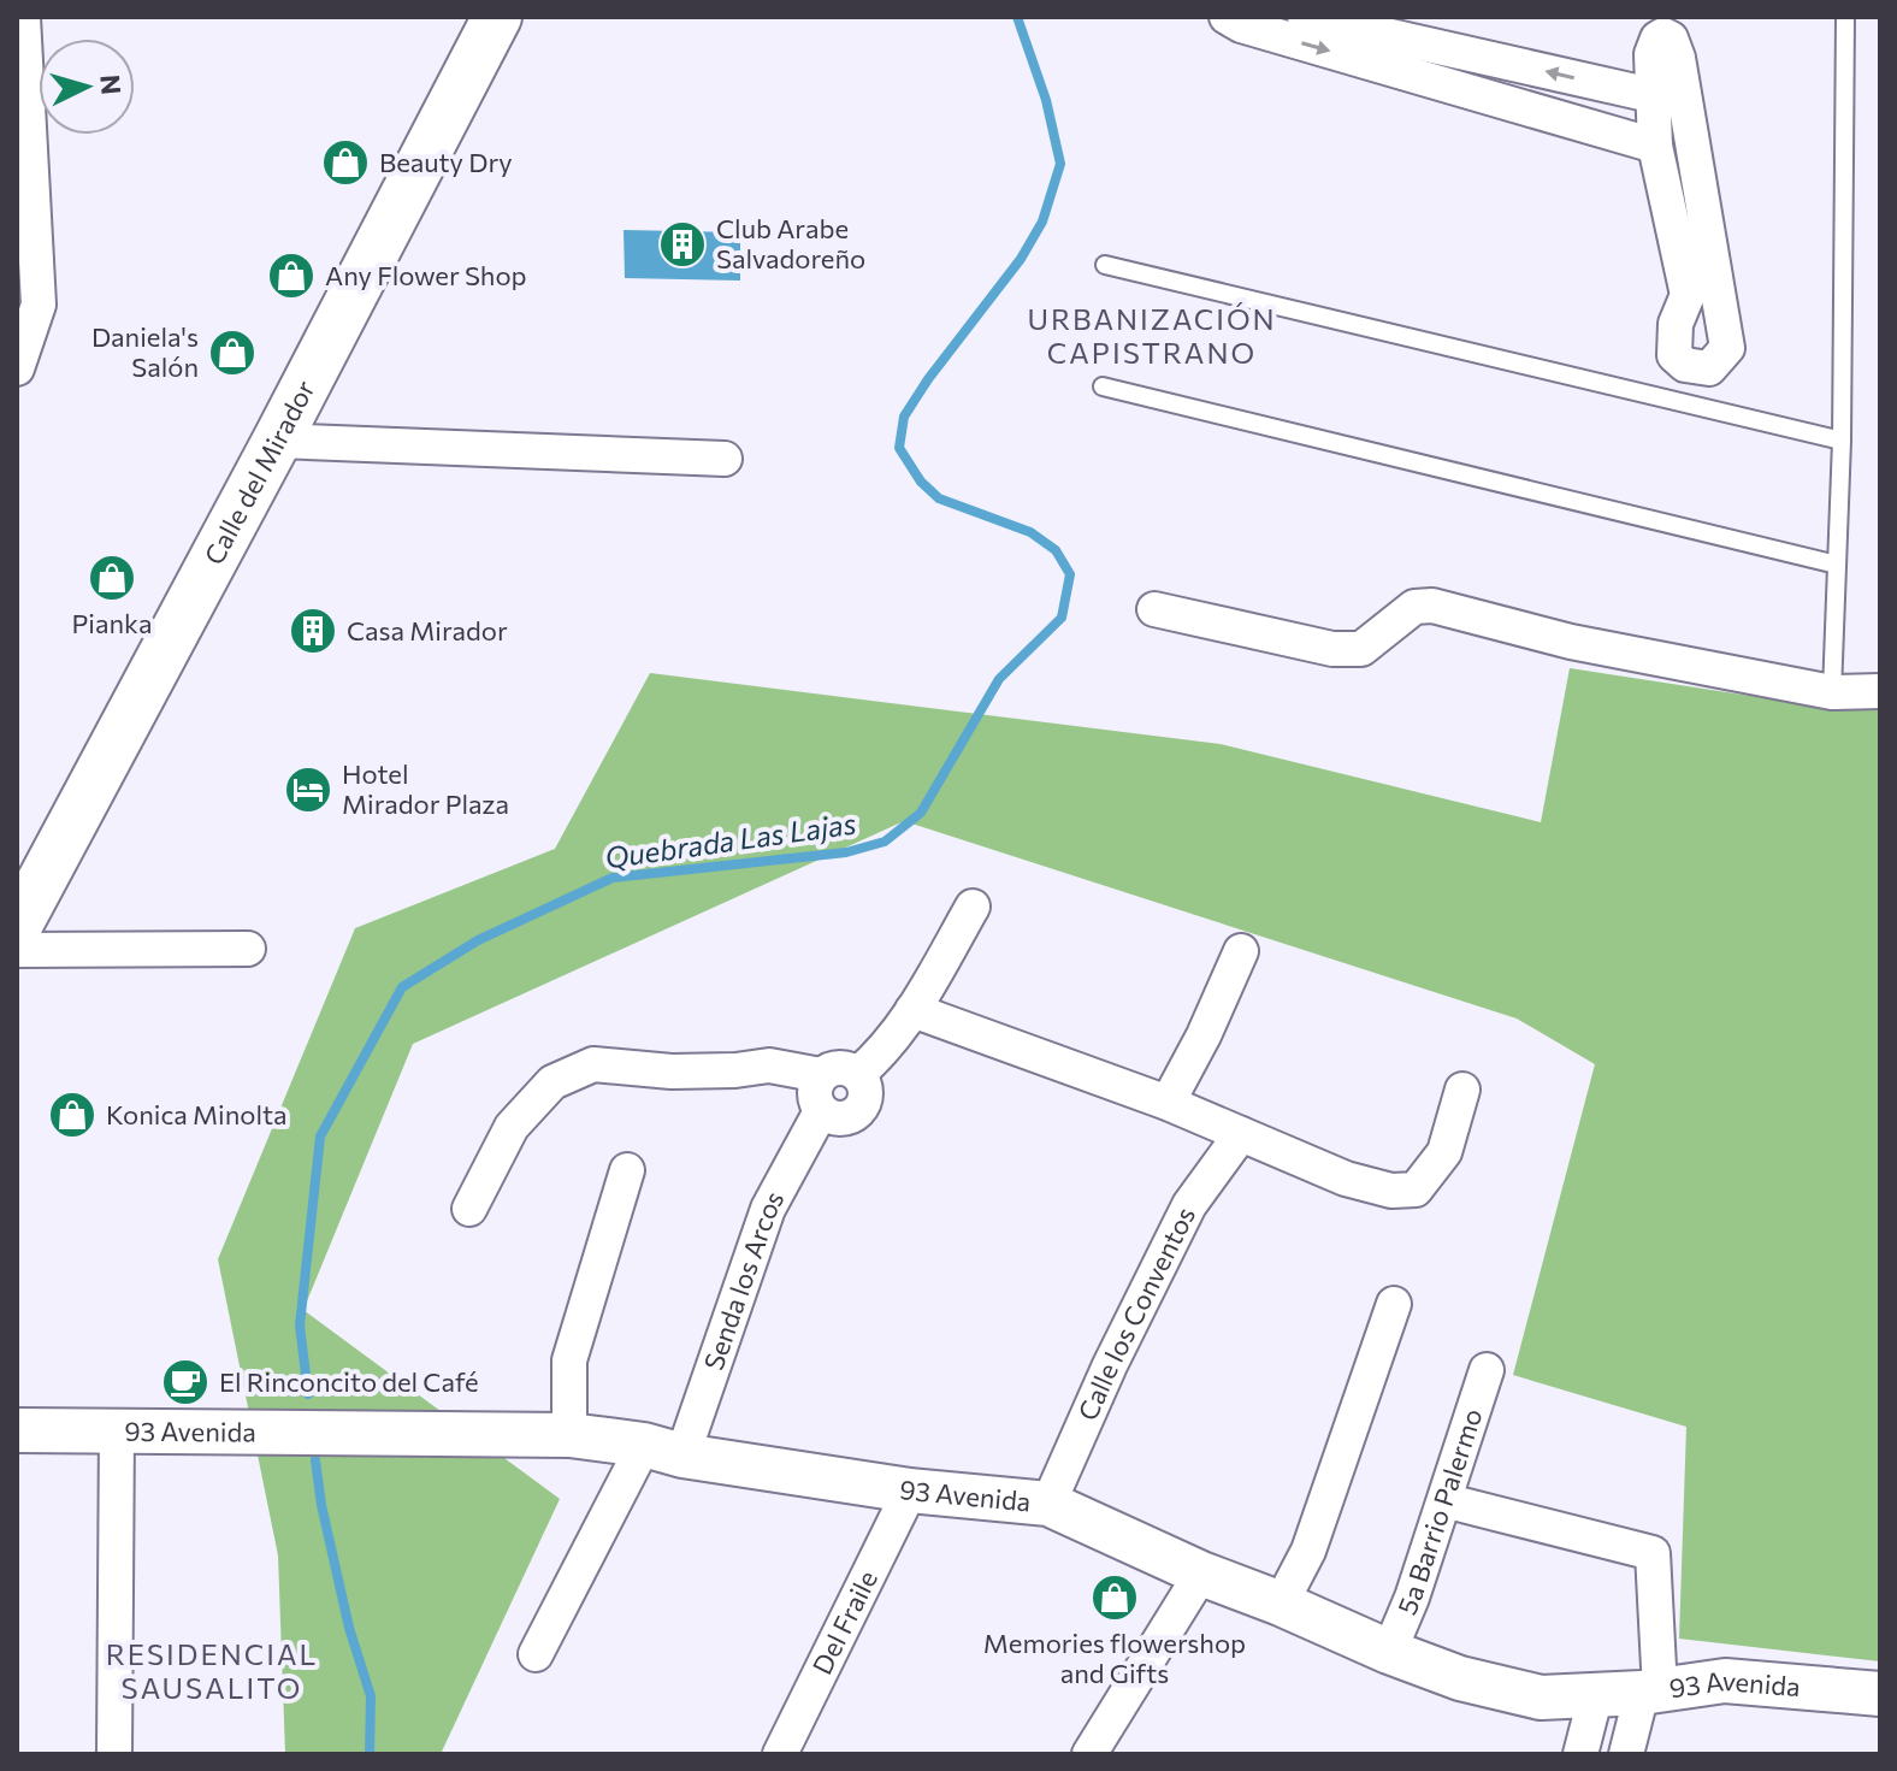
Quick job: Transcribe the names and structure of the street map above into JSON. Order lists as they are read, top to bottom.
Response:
{
  "streets": {
    "main road": ["Calle del Mirador"],
    "street": [
      "Senda los Arcos",
      "Calle los Conventos",
      "93 Avenida",
      "5a Barrio Palermo",
      "Del Fraile"
    ]
  },
  "crossings": [
    ["Senda los Arcos", "93 Avenida"],
    ["Calle los Conventos", "93 Avenida"],
    ["93 Avenida", "5a Barrio Palermo"],
    ["93 Avenida", "Del Fraile"]
  ],
  "districts": ["URBANIZACIÓN CAPISTRANO", "RESIDENCIAL SAUSALITO"],
  "water": ["Quebrada Las Lajas"],
  "places": {
    "shop": [
      "Beauty Dry",
      "Any Flower Shop",
      "Daniela's Salón",
      "Pianka",
      "Konica Minolta",
      "Memories flowershop and Gifts"
    ],
    "building": ["Club Arabe Salvadoreño", "Casa Mirador"],
    "hotel": ["Hotel Mirador Plaza"],
    "cafe": ["El Rinconcito del Café"]
  },
  "north": "right"
}
